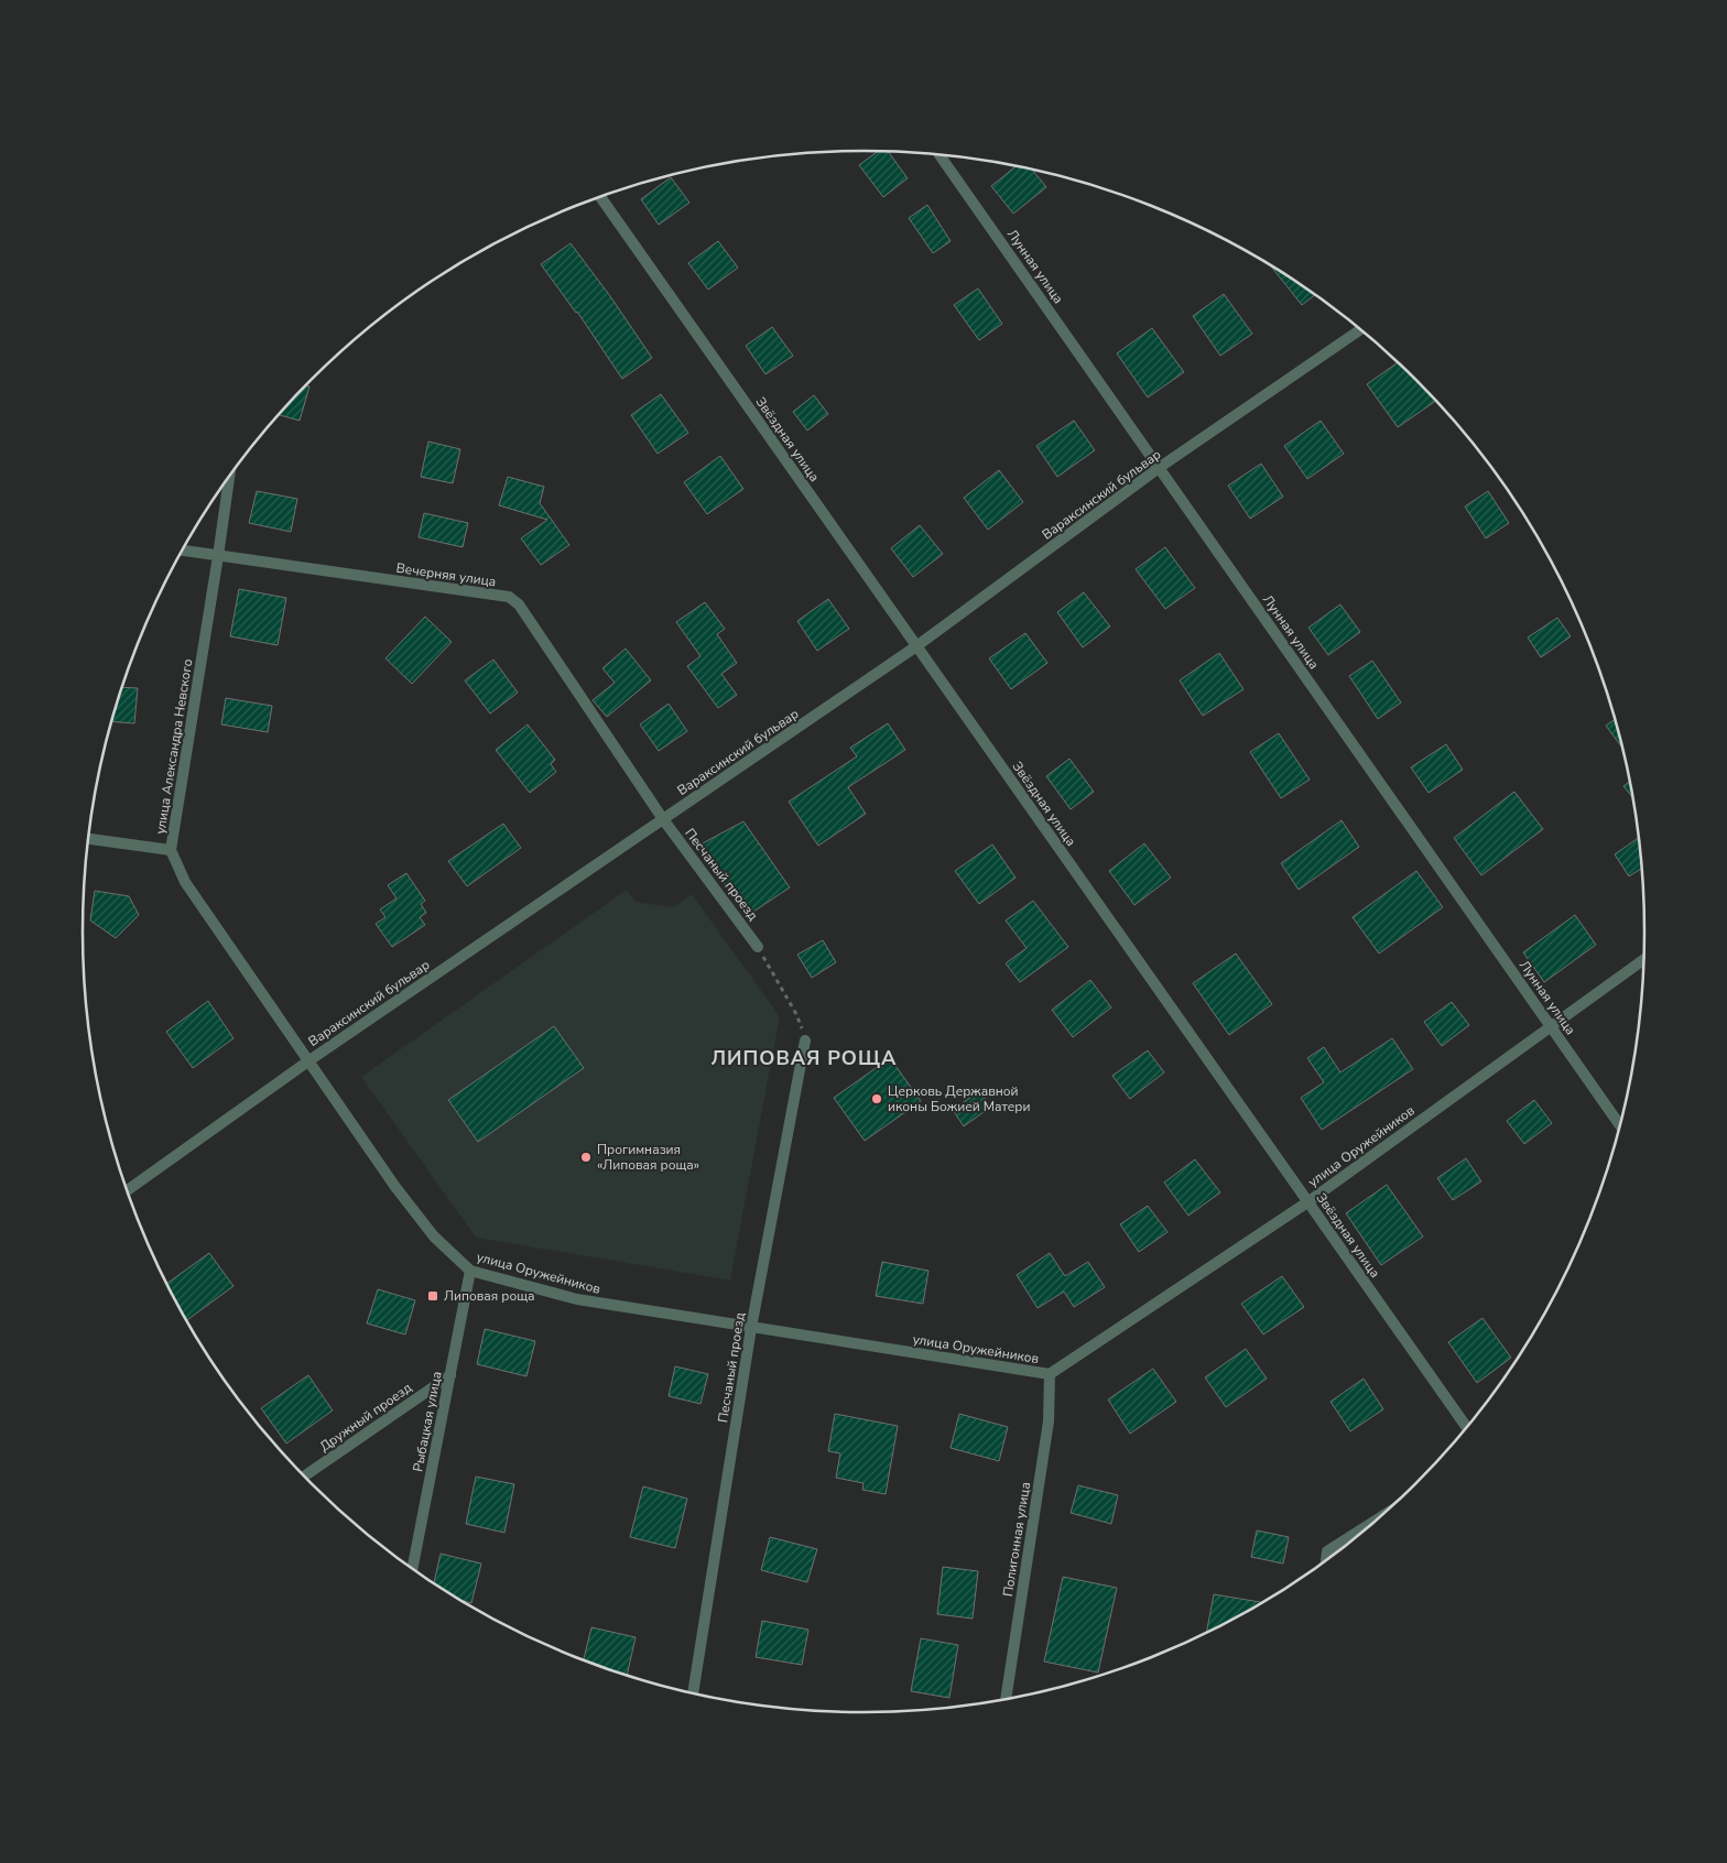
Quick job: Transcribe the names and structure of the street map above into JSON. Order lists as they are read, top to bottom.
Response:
{
  "streets": {
    "street": [
      "Лунная улица",
      "Звёздная улица",
      "Вараксинский бульвар",
      "Вечерняя улица",
      "улица Александра Невского",
      "Песчаный проезд",
      "улица Оружейников",
      "Дружный проезд",
      "Рыбацкая улица",
      "Полигонная улица"
    ]
  },
  "crossings": [
    ["Лунная улица", "Вараксинский бульвар"],
    ["Лунная улица", "улица Оружейников"],
    ["Звёздная улица", "Вараксинский бульвар"],
    ["Звёздная улица", "улица Оружейников"],
    ["Вараксинский бульвар", "Вечерняя улица"],
    ["Вараксинский бульвар", "улица Александра Невского"],
    ["Вараксинский бульвар", "Песчаный проезд"],
    ["Вараксинский бульвар", "улица Оружейников"],
    ["Вечерняя улица", "улица Александра Невского"],
    ["Вечерняя улица", "Песчаный проезд"],
    ["улица Александра Невского", "улица Оружейников"],
    ["Песчаный проезд", "улица Оружейников"],
    ["улица Оружейников", "Рыбацкая улица"],
    ["улица Оружейников", "Полигонная улица"],
    ["Дружный проезд", "Рыбацкая улица"]
  ],
  "districts": ["ЛИПОВАЯ РОЩА"],
  "places": {
    "other": ["Церковь Державной иконы Божией Матери", "Прогимназия «Липовая роща»"],
    "transit": ["Липовая роща"]
  }
}
